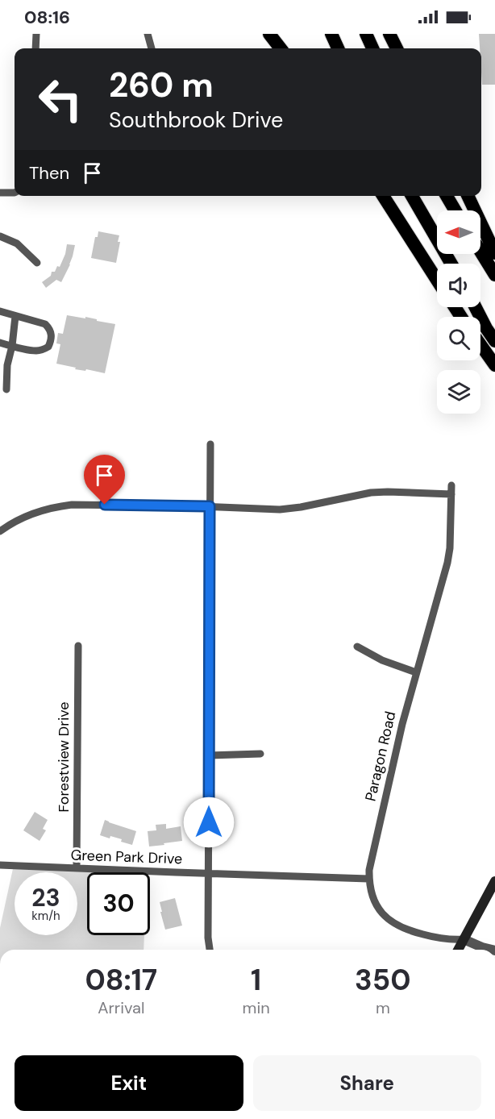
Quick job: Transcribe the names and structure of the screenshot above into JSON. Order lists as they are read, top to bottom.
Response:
{
  "streets": {
    "street": ["Paragon Road", "Forestview Drive", "Green Park Drive"]
  },
  "crossings": [
    ["Paragon Road", "Green Park Drive"],
    ["Forestview Drive", "Green Park Drive"]
  ],
  "north": "left",
  "page": {
    "status": "08:16",
    "turn": ["260 m", "Southbrook Drive"],
    "then": "Then",
    "speed": "23 km/h",
    "limit": "30",
    "eta": [
      "08:17",
      "Arrival",
      "1",
      "min",
      "350",
      "m"
    ],
    "buttons": ["Exit", "Share"]
  }
}
